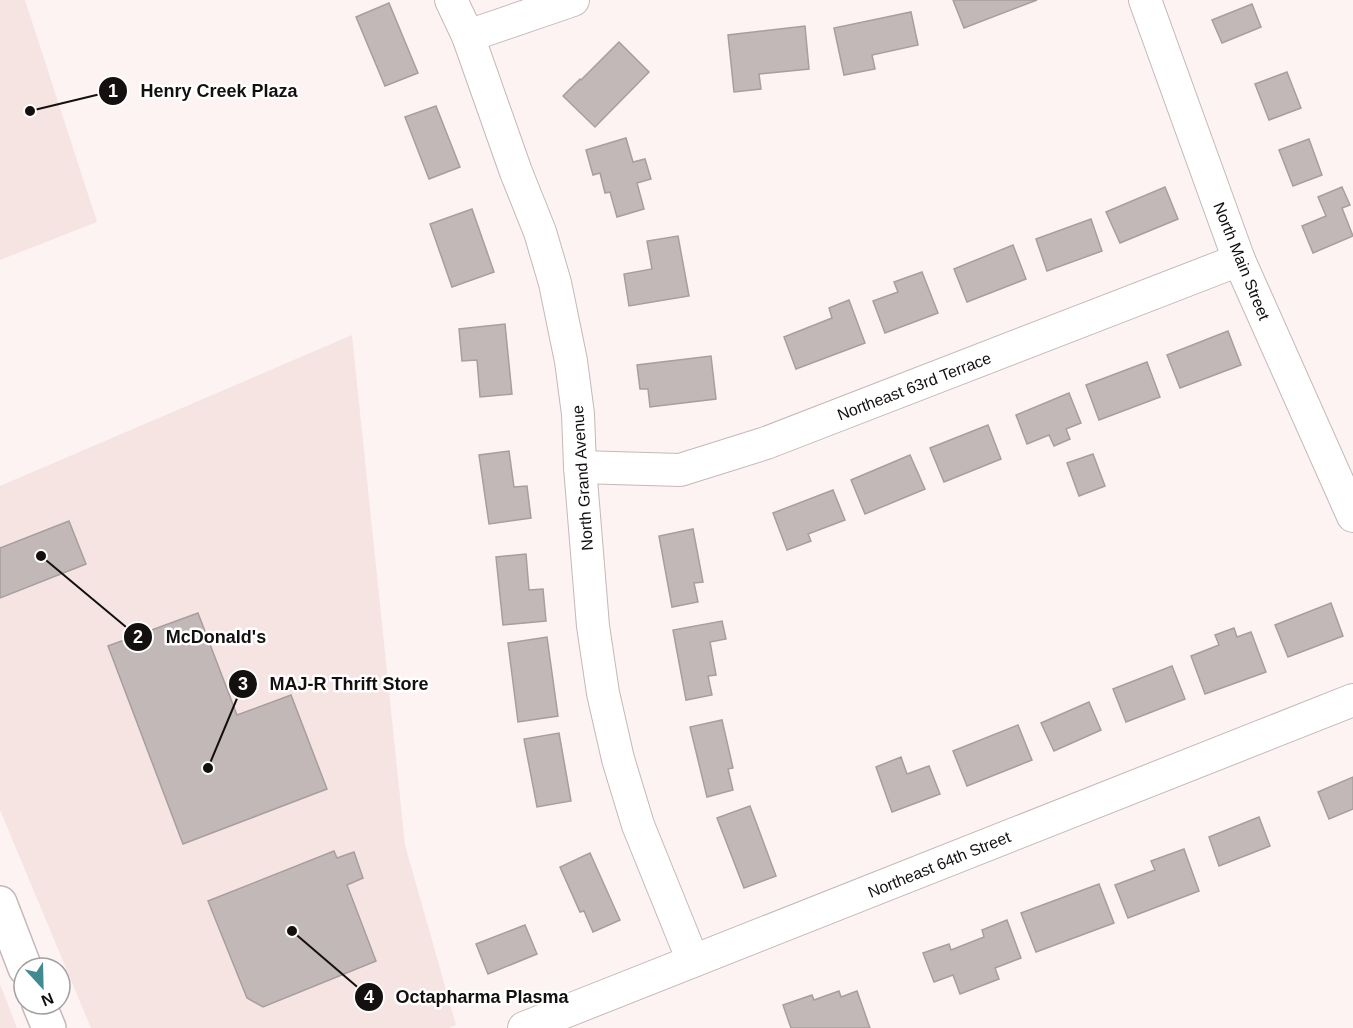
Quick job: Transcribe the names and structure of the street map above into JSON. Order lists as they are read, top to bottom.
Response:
{
  "streets": {
    "street": [
      "North Main Street",
      "Northeast 63rd Terrace",
      "North Grand Avenue",
      "Northeast 64th Street"
    ]
  },
  "crossings": [
    ["North Main Street", "Northeast 63rd Terrace"],
    ["Northeast 63rd Terrace", "North Grand Avenue"],
    ["North Grand Avenue", "Northeast 64th Street"]
  ],
  "places": [
    "Henry Creek Plaza",
    "McDonald's",
    "MAJ-R Thrift Store",
    "Octapharma Plasma"
  ],
  "north": "bottom"
}
